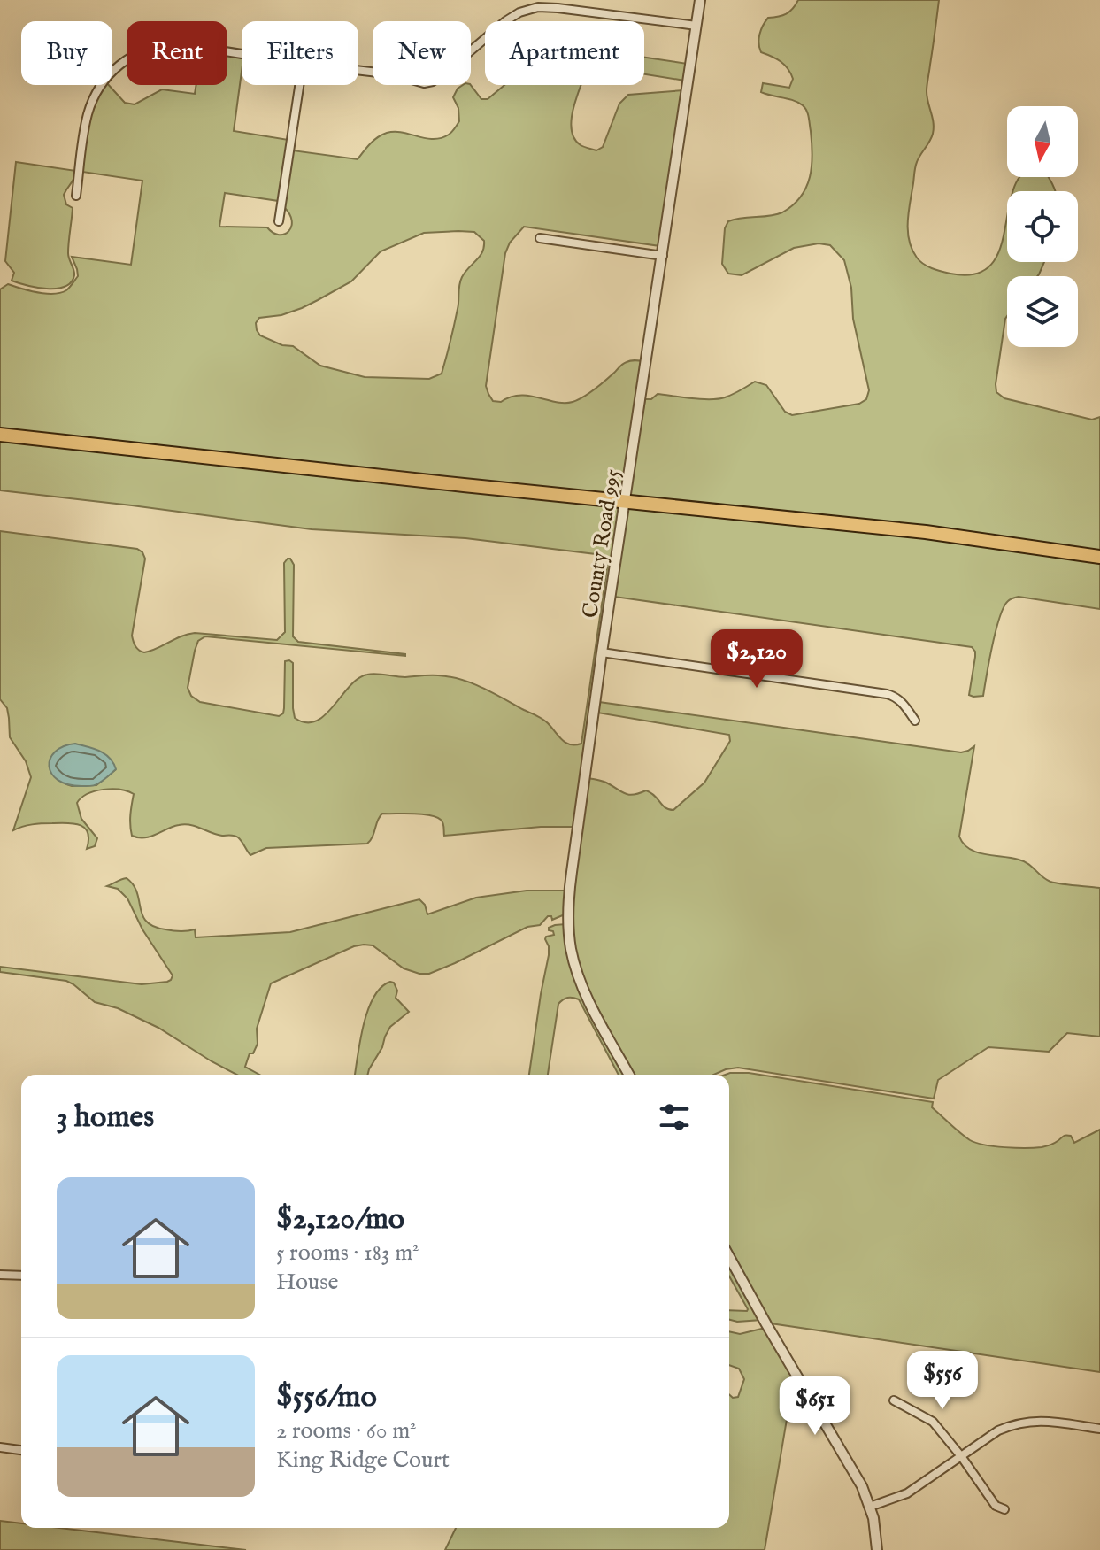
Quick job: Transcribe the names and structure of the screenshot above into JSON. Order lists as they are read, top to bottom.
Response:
{
  "streets": {
    "street": ["County Road 995"]
  },
  "north": "bottom",
  "page": {
    "chip": [
      "Buy",
      "Rent",
      "Filters",
      "New",
      "Apartment"
    ],
    "price": ["$2,120", "$556", "$651"],
    "heading": "3 homes",
    "list": [
      {
        "name": "$2,120/mo",
        "note": "5 rooms · 183 m² · House"
      },
      {
        "name": "$556/mo",
        "note": "2 rooms · 60 m² · King Ridge Court"
      }
    ]
  }
}
